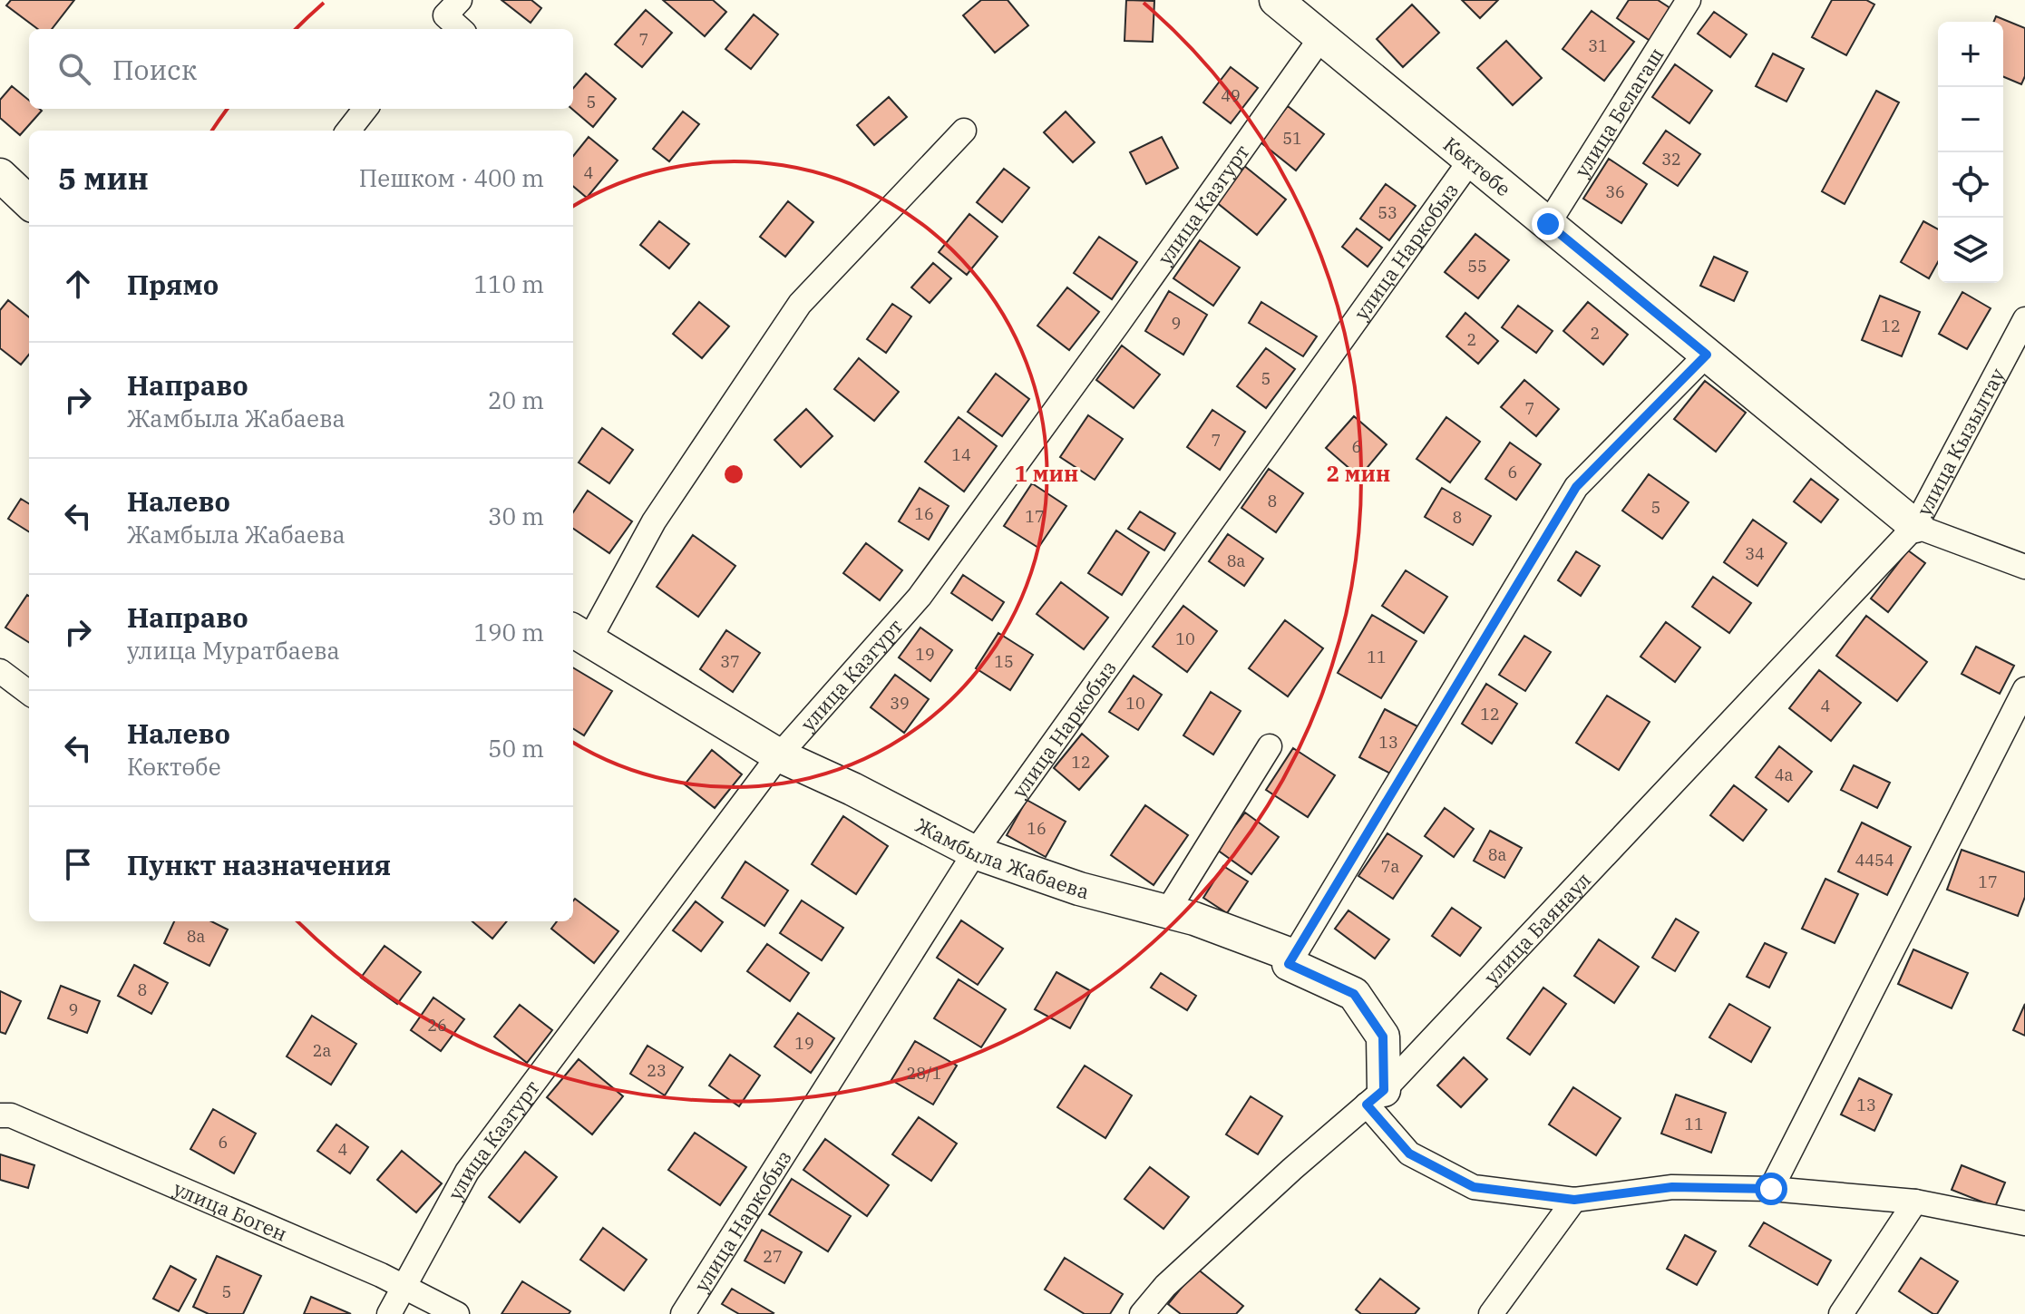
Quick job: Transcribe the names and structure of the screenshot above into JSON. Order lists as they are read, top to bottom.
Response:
{
  "streets": {
    "street": [
      "улица Белагаш",
      "Көктөбе",
      "улица Казгурт",
      "улица Наркобыз",
      "улица Кызылтау",
      "Жамбыла Жабаева",
      "улица Баянаул",
      "улица Боген"
    ]
  },
  "crossings": [
    ["улица Белагаш", "Көктөбе"],
    ["Көктөбе", "улица Казгурт"],
    ["Көктөбе", "улица Наркобыз"],
    ["Көктөбе", "улица Кызылтау"],
    ["Көктөбе", "улица Баянаул"],
    ["улица Казгурт", "Жамбыла Жабаева"],
    ["улица Казгурт", "улица Боген"],
    ["улица Наркобыз", "Жамбыла Жабаева"],
    ["улица Кызылтау", "улица Баянаул"],
    ["Жамбыла Жабаева", "улица Баянаул"]
  ],
  "house_numbers": [
    "7",
    "31",
    "49",
    "5",
    "51",
    "32",
    "4",
    "36",
    "53",
    "55",
    "9",
    "12",
    "2",
    "2",
    "5",
    "7",
    "7",
    "6",
    "14",
    "6",
    "8",
    "5",
    "16",
    "17",
    "8",
    "34",
    "8а",
    "10",
    "19",
    "11",
    "37",
    "15",
    "39",
    "10",
    "4",
    "12",
    "13",
    "12",
    "4а",
    "16",
    "8а",
    "4454",
    "7а",
    "17",
    "8а",
    "8",
    "9",
    "26",
    "19",
    "2а",
    "23",
    "28/1",
    "13",
    "11",
    "6",
    "4",
    "27",
    "5"
  ],
  "page": {
    "map_buttons": ["+", "−"],
    "search": "Поиск",
    "heading": ["5 мин", "Пешком · 400 m"],
    "list": [
      ["Прямо", "110 m"],
      ["Направо", "Жамбыла Жабаева", "20 m"],
      ["Налево", "Жамбыла Жабаева", "30 m"],
      ["Направо", "улица Муратбаева", "190 m"],
      ["Налево", "Көктөбе", "50 m"],
      "Пункт назначения"
    ]
  },
  "rings": ["1 мин", "2 мин"]
}
